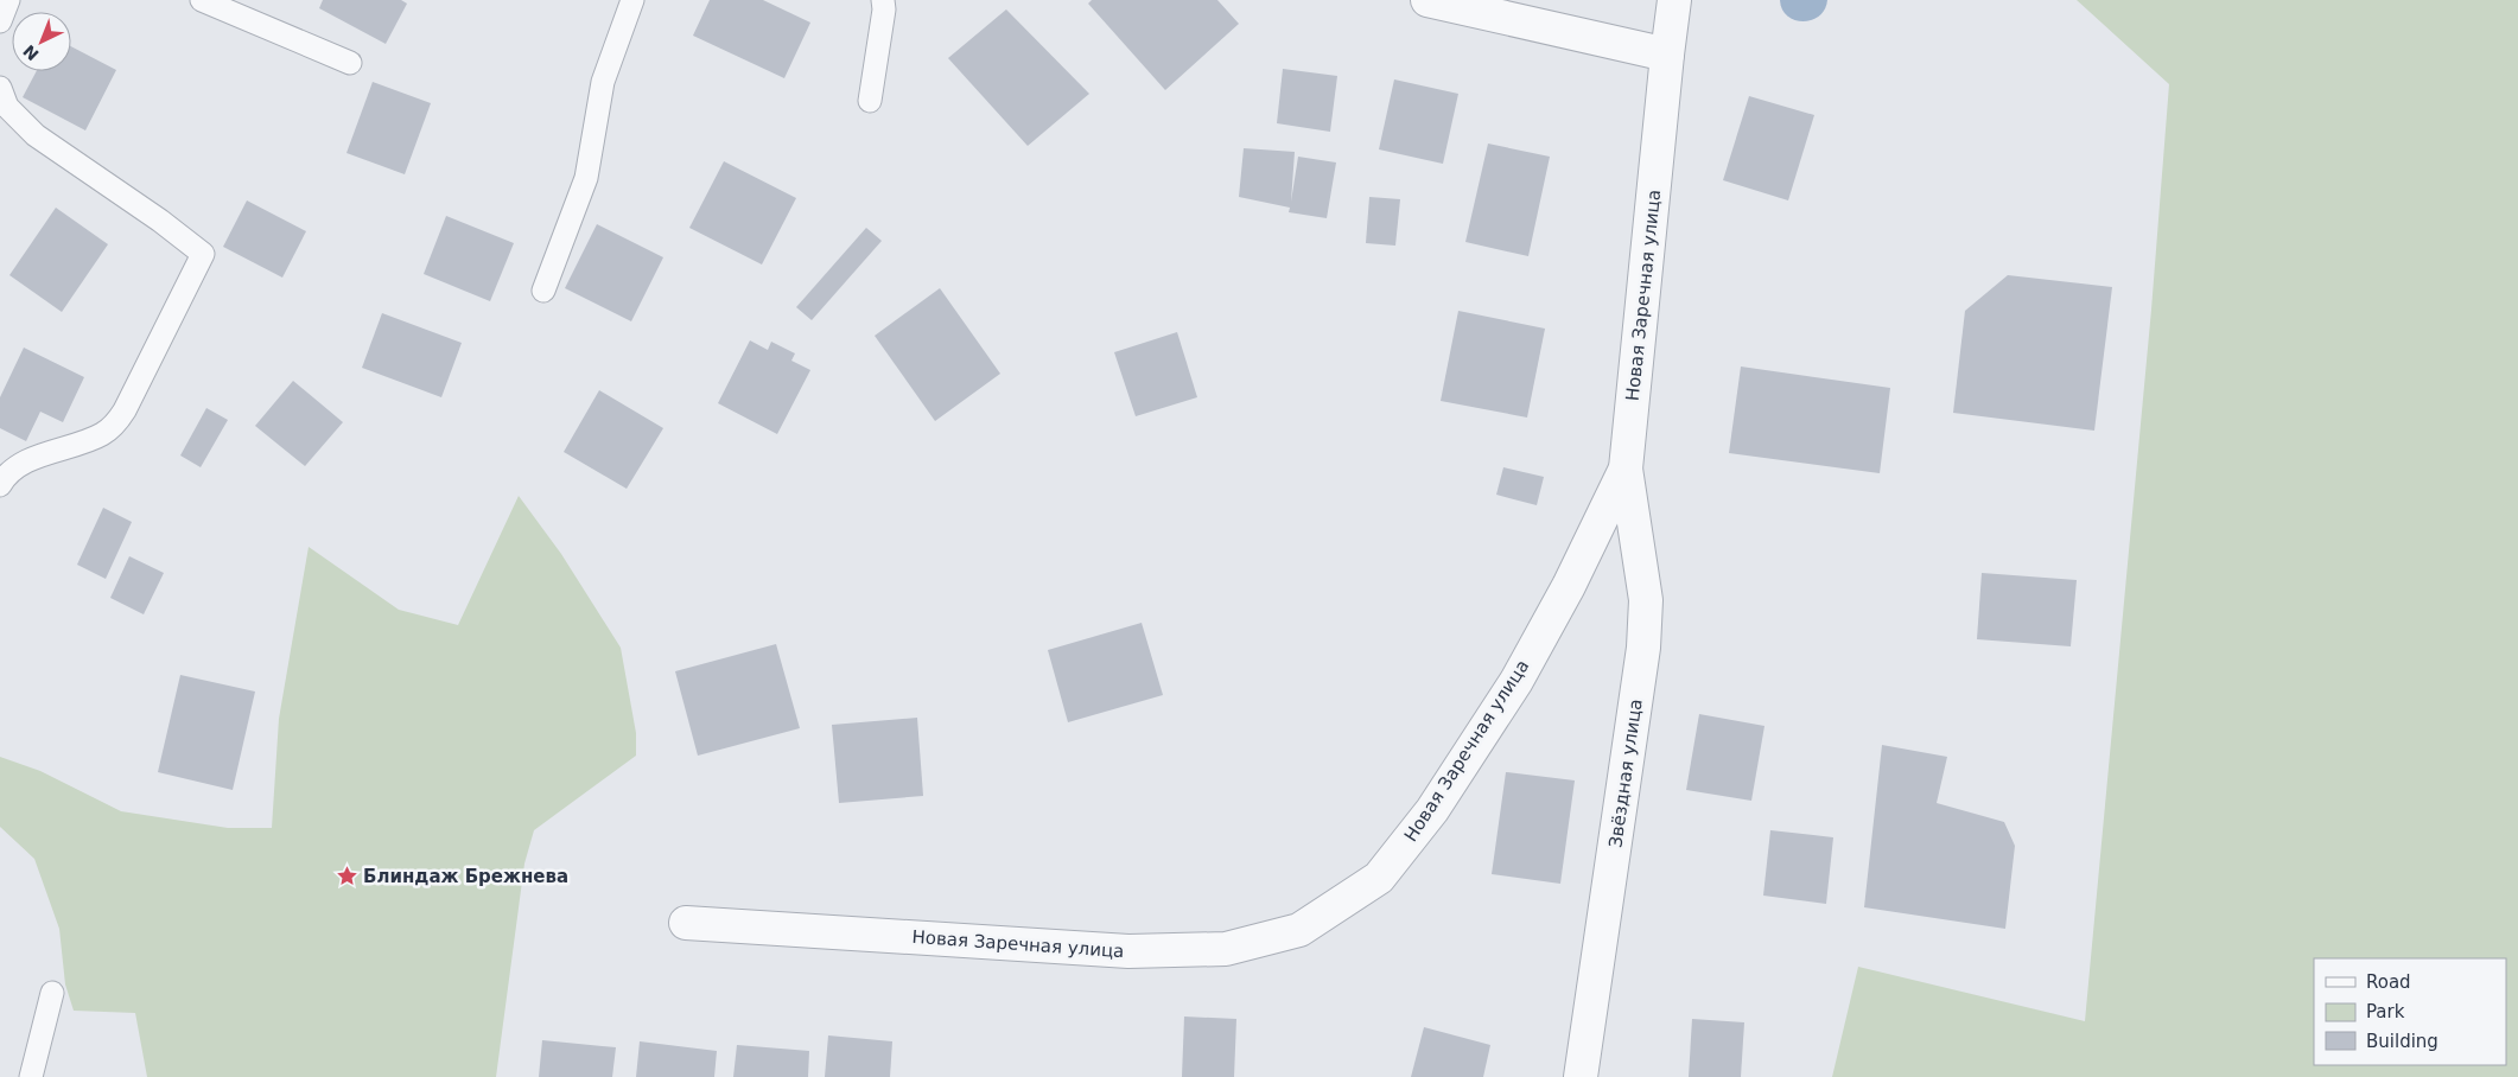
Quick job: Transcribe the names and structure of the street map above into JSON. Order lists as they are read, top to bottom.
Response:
{
  "streets": {
    "street": ["Новая Заречная улица", "Звёздная улица"]
  },
  "crossings": [
    ["Новая Заречная улица", "Звёздная улица"]
  ],
  "places": {
    "place": ["Блиндаж Брежнева"]
  },
  "legend": ["Road", "Park", "Building"],
  "north": "bottom left"
}
